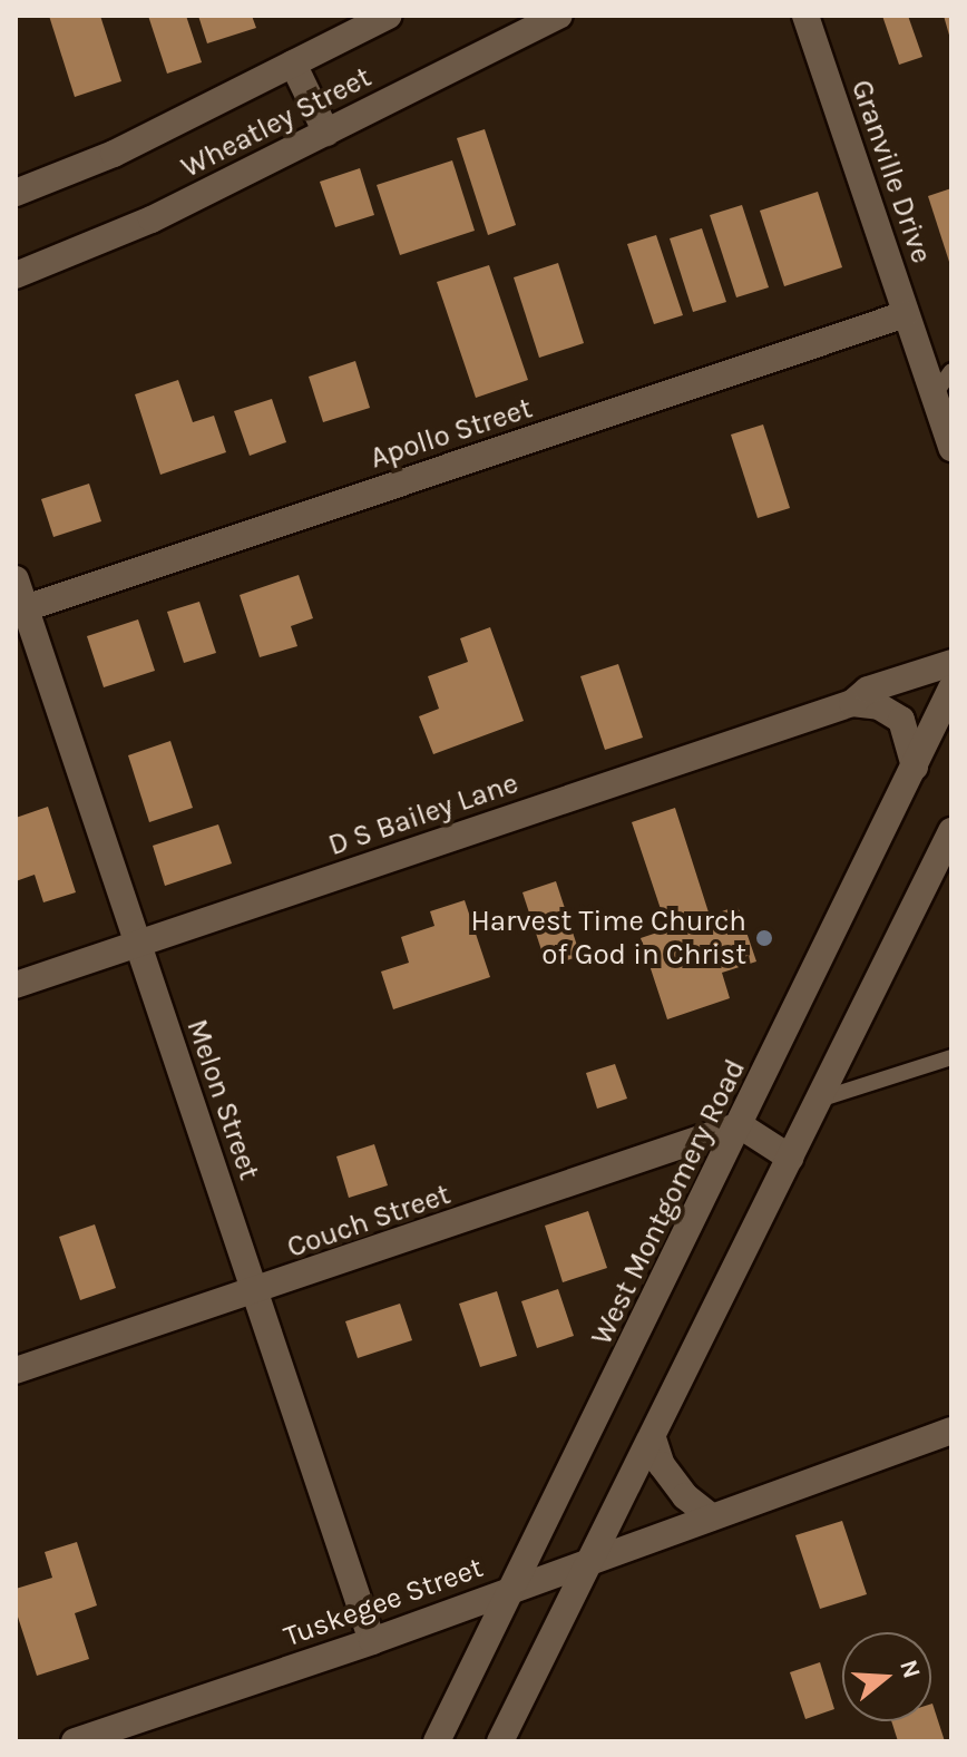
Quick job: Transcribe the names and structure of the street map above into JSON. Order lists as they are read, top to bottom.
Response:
{
  "streets": {
    "street": [
      "Wheatley Street",
      "Granville Drive",
      "Apollo Street",
      "D S Bailey Lane",
      "Melon Street",
      "West Montgomery Road",
      "Couch Street",
      "Tuskegee Street"
    ]
  },
  "crossings": [
    ["Granville Drive", "Apollo Street"],
    ["Apollo Street", "Melon Street"],
    ["D S Bailey Lane", "Melon Street"],
    ["Melon Street", "Couch Street"],
    ["Melon Street", "Tuskegee Street"],
    ["West Montgomery Road", "Couch Street"],
    ["West Montgomery Road", "Tuskegee Street"]
  ],
  "places": ["Harvest Time Church of God in Christ"],
  "north": "right"
}
